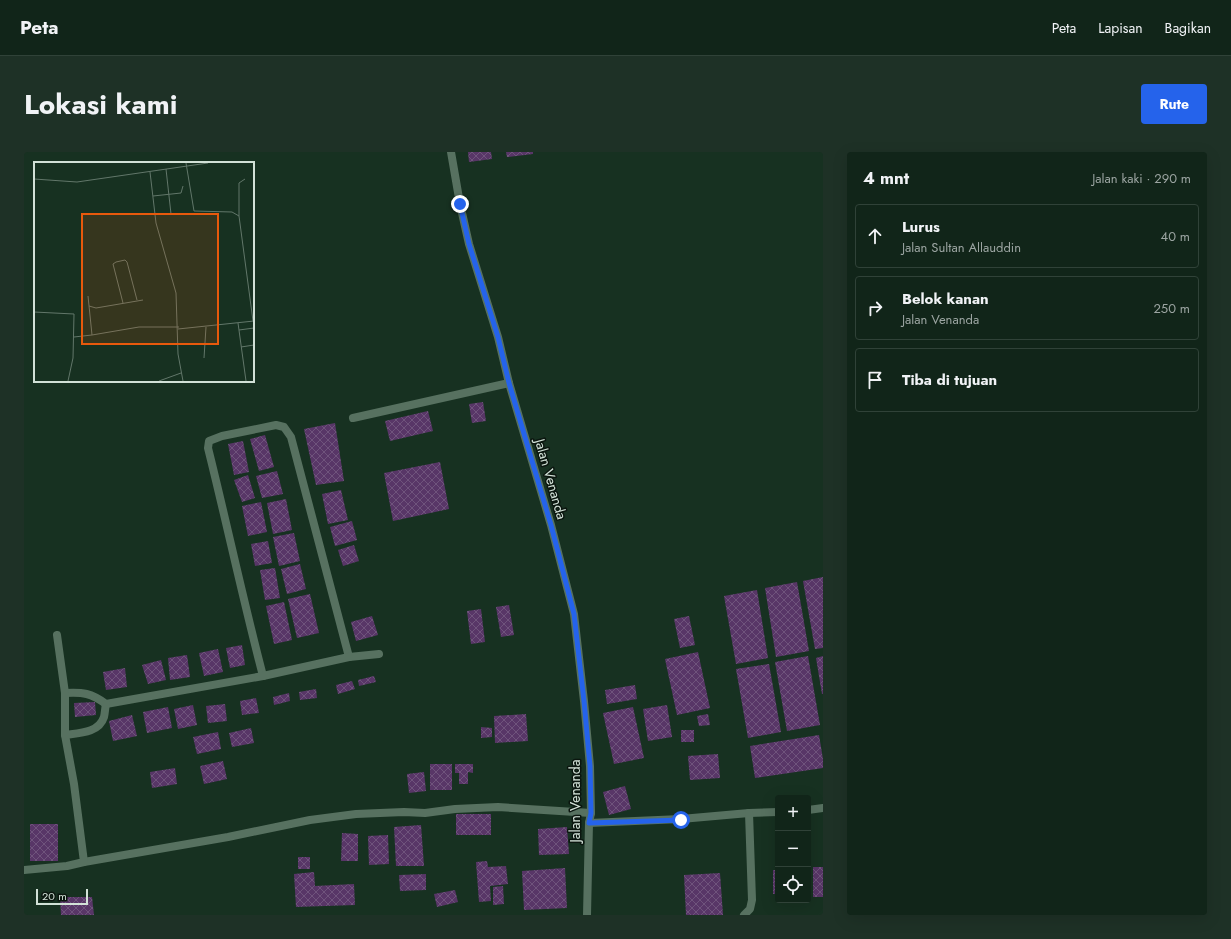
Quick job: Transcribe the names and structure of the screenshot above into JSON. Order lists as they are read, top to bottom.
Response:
{
  "streets": {
    "street": ["Jalan Venanda"]
  },
  "scale_bar": "20 m",
  "page": {
    "header": "Peta",
    "nav": ["Peta", "Lapisan", "Bagikan"],
    "title": "Lokasi kami",
    "buttons": "Rute",
    "heading": ["4 mnt", "Jalan kaki · 290 m"],
    "list": [
      ["Lurus", "Jalan Sultan Allauddin", "40 m"],
      ["Belok kanan", "Jalan Venanda", "250 m"],
      "Tiba di tujuan"
    ],
    "map_buttons": ["+", "−"],
    "scale": "20 m"
  }
}
